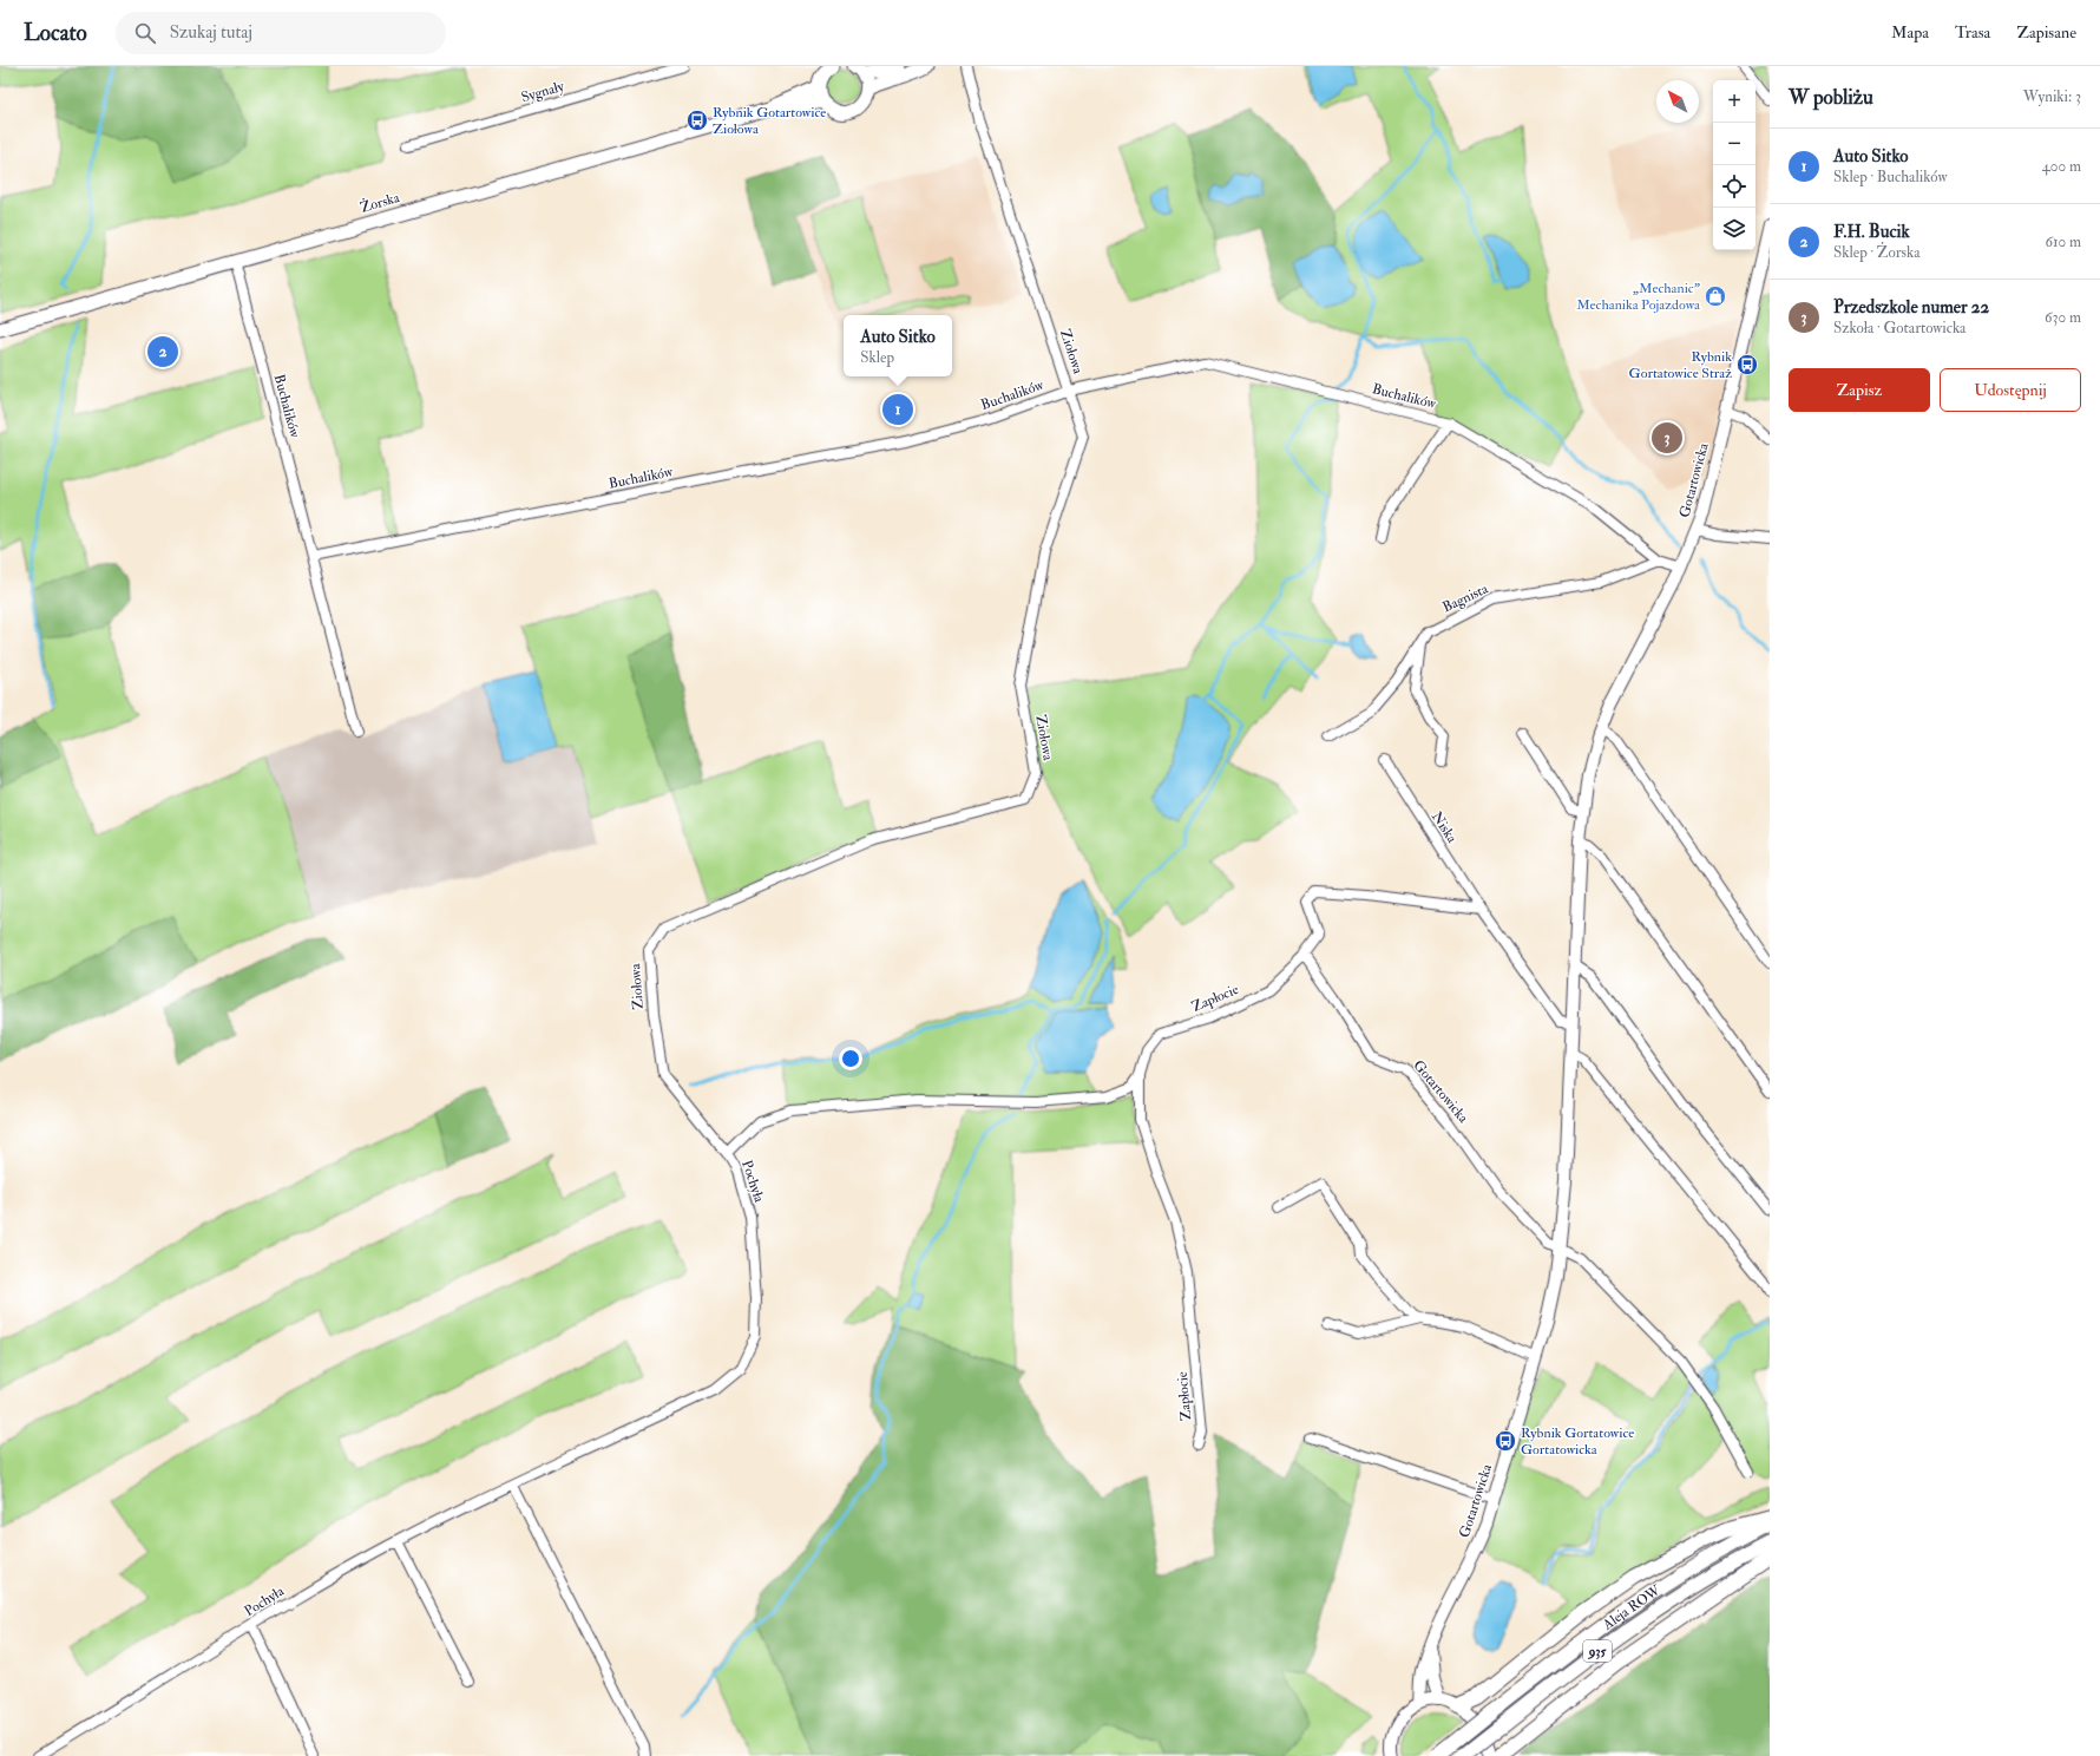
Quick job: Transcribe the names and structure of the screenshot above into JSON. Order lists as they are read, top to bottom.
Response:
{
  "streets": {
    "main road": ["Żorska", "Aleja ROW", "935"],
    "street": [
      "Sygnały",
      "Ziołowa",
      "Buchalików",
      "Gotartowicka",
      "Bagnista",
      "Niska",
      "Zapłocie",
      "Pochyła"
    ]
  },
  "crossings": [
    ["Żorska", "Buchalików"],
    ["Ziołowa", "Buchalików"],
    ["Ziołowa", "Pochyła"],
    ["Buchalików", "Gotartowicka"],
    ["Buchalików", "Bagnista"],
    ["Gotartowicka", "Zapłocie"],
    ["Niska", "Zapłocie"],
    ["Zapłocie", "Pochyła"]
  ],
  "places": {
    "bus stop": ["Rybnik Gotartowice Ziołowa", "Rybnik Gortatowice Straż", "Rybnik Gortatowice Gortatowicka"],
    "shop": ["„Mechanic” Mechanika Pojazdowa"]
  },
  "north": "top left",
  "page": {
    "header": "Locato",
    "search": "Szukaj tutaj",
    "nav": ["Mapa", "Trasa", "Zapisane"],
    "heading": ["W pobliżu", "Wyniki: 3"],
    "map_buttons": ["+", "−"],
    "list": [
      {
        "mark": "1",
        "name": "Auto Sitko",
        "note": "Sklep · Buchalików",
        "value": "400 m"
      },
      {
        "mark": "2",
        "name": "F.H. Bucik",
        "note": "Sklep · Żorska",
        "value": "610 m"
      },
      {
        "mark": "3",
        "name": "Przedszkole numer 22",
        "note": "Szkoła · Gotartowicka",
        "value": "630 m"
      }
    ],
    "popup": ["Auto Sitko", "Sklep"],
    "pins": ["2", "1", "3"],
    "buttons": ["Zapisz", "Udostępnij"]
  }
}
